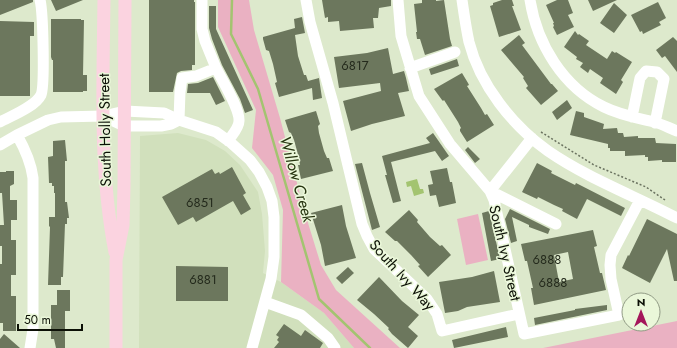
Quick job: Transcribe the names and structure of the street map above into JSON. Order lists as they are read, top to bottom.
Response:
{
  "streets": {
    "main road": ["South Holly Street"],
    "street": ["South Ivy Street", "South Ivy Way"]
  },
  "crossings": [
    ["South Ivy Street", "South Ivy Way"]
  ],
  "water": ["Willow Creek"],
  "house_numbers": [
    "6817",
    "6851",
    "6888",
    "6881",
    "6888"
  ],
  "scale_bar": "50 m",
  "north": "top"
}
